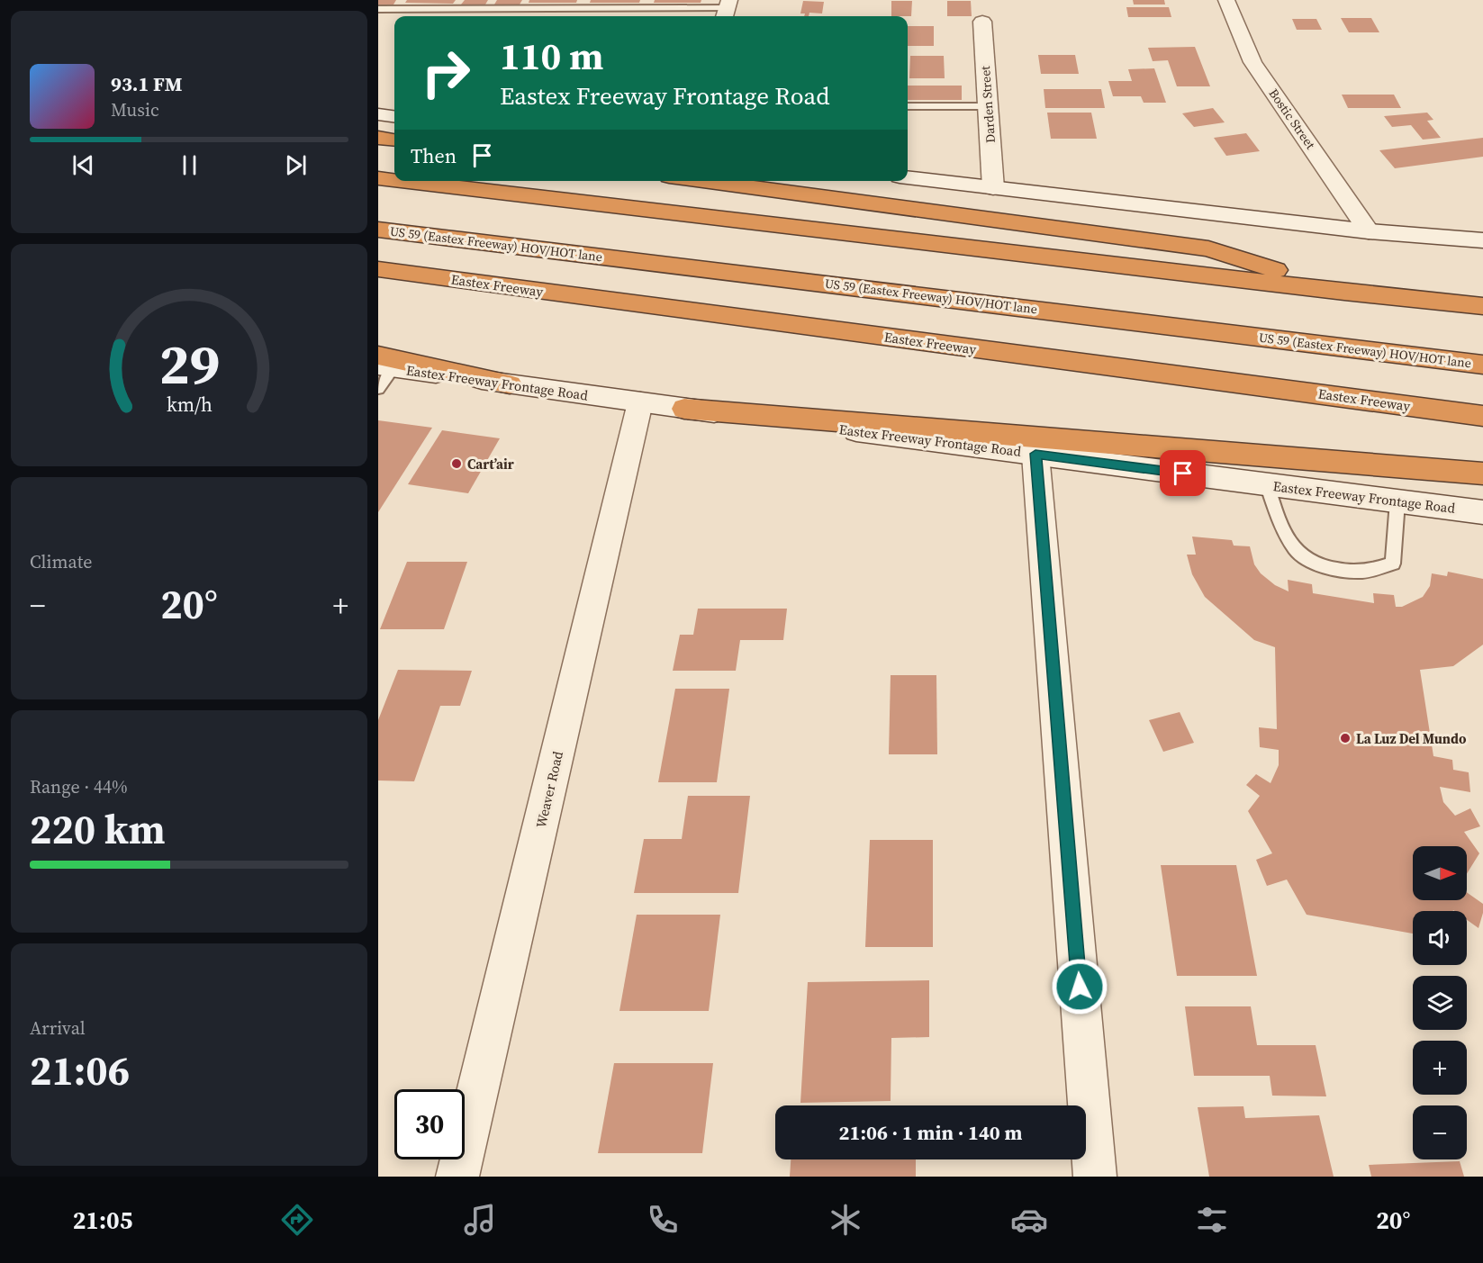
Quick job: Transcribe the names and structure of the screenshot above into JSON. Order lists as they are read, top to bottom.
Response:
{
  "streets": {
    "highway": ["US 59 (Eastex Freeway) HOV/HOT lane", "Eastex Freeway"],
    "street": [
      "Darden Street",
      "Bostic Street",
      "Eastex Freeway Frontage Road",
      "Weaver Road"
    ]
  },
  "crossings": [
    ["Eastex Freeway Frontage Road", "Weaver Road"]
  ],
  "places": ["Cart’air", "La Luz Del Mundo"],
  "north": "right",
  "page": {
    "turn": ["110 m", "Eastex Freeway Frontage Road"],
    "song": ["93.1 FM", "Music"],
    "then": "Then",
    "tile": [
      "Climate",
      ["Range · 44%", "220 km"],
      ["Arrival", "21:06"]
    ],
    "heat": ["−", "20°", "+"],
    "map_buttons": ["+", "−"],
    "limit": "30",
    "trip": "21:06 · 1 min · 140 m",
    "tabs": ["21:05", "20°"],
    "gauge": ["29", "km/h"]
  }
}
